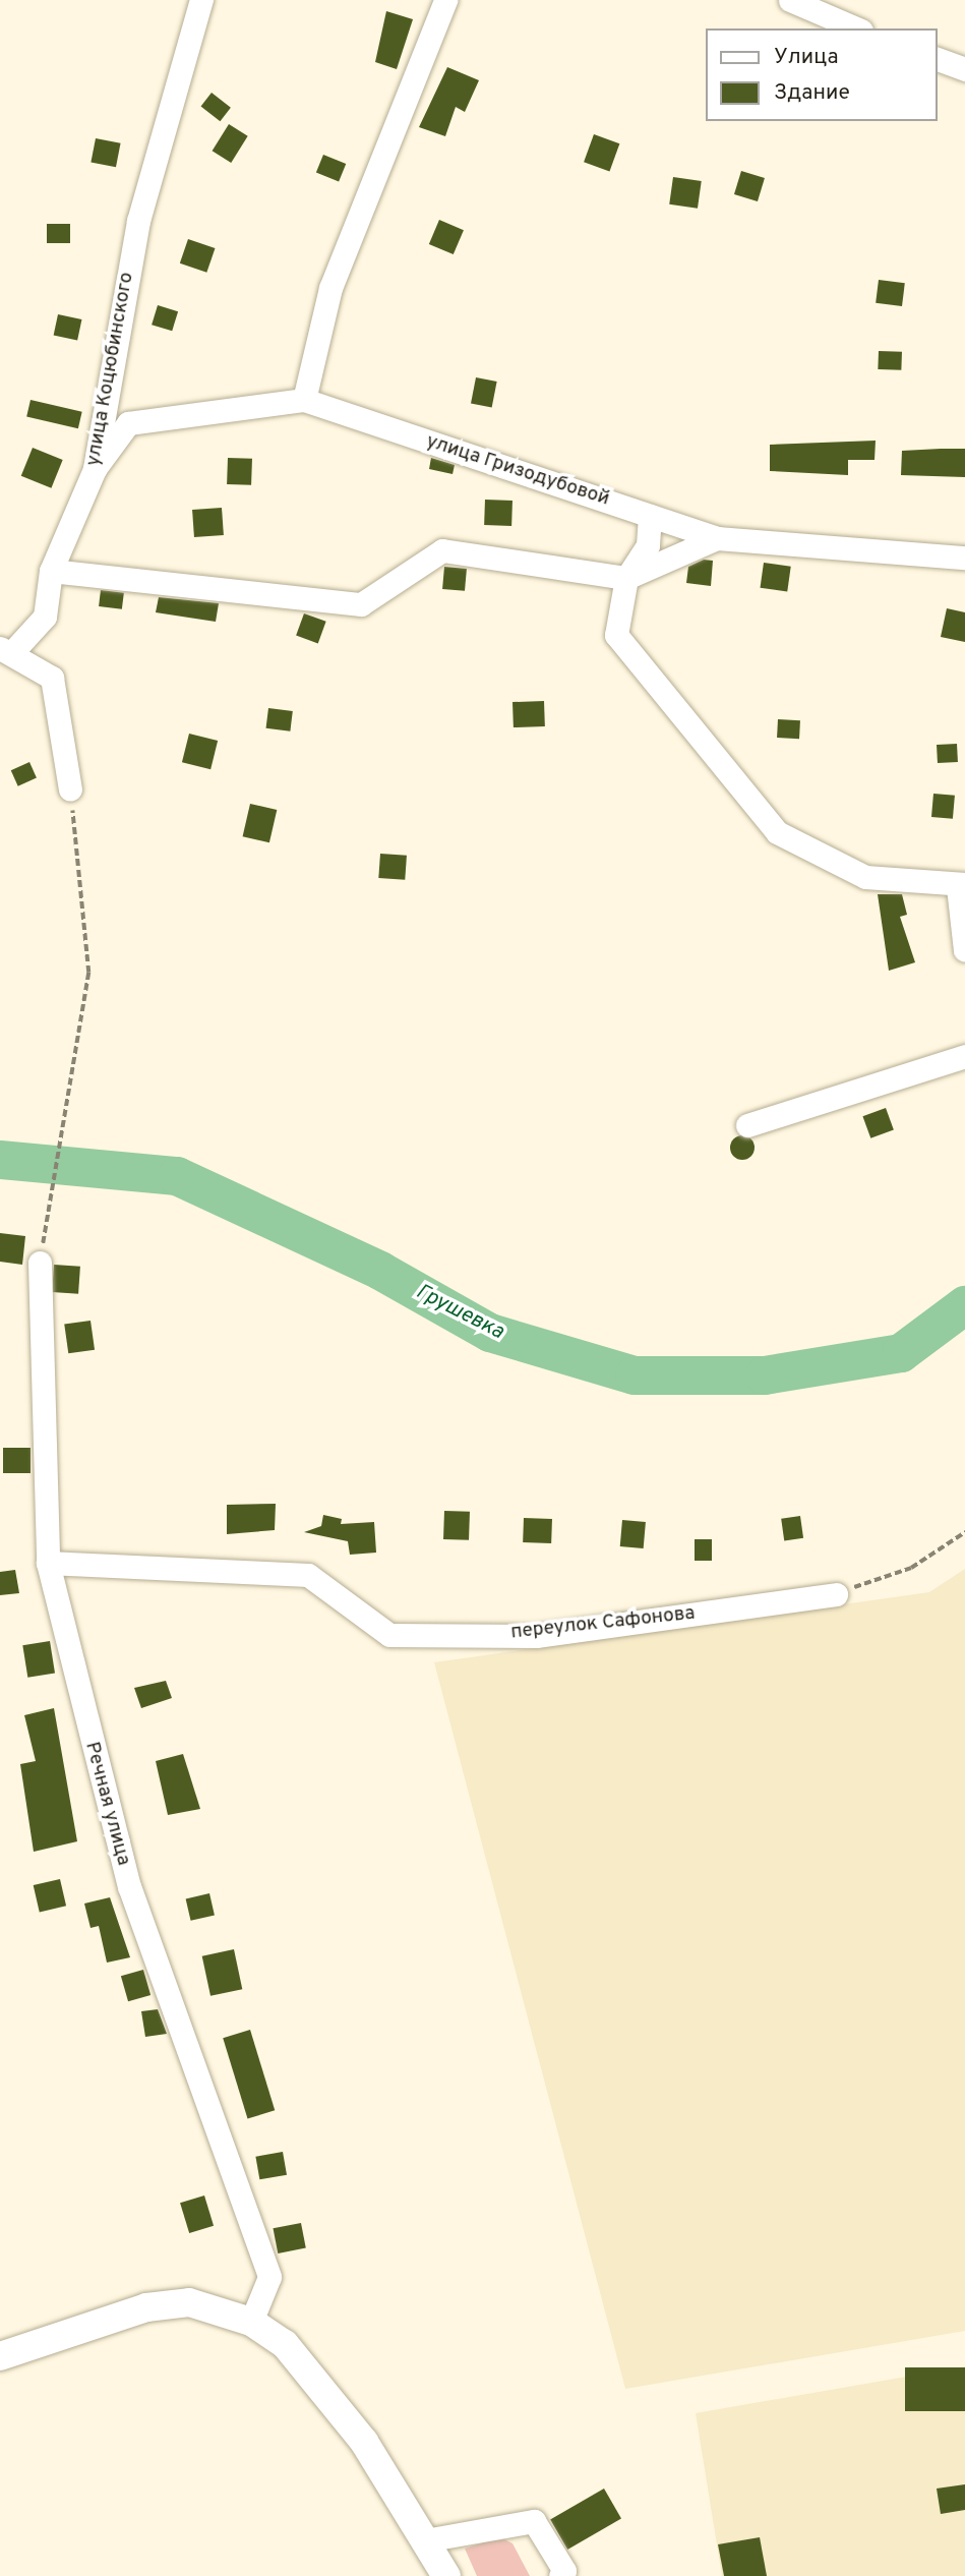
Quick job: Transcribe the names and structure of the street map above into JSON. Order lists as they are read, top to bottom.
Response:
{
  "streets": {
    "street": [
      "улица Коцюбинского",
      "улица Гризодубовой",
      "переулок Сафонова",
      "Речная улица"
    ]
  },
  "crossings": [
    ["улица Коцюбинского", "улица Гризодубовой"],
    ["переулок Сафонова", "Речная улица"]
  ],
  "water": ["Грушевка"],
  "legend": ["Улица", "Здание"]
}
